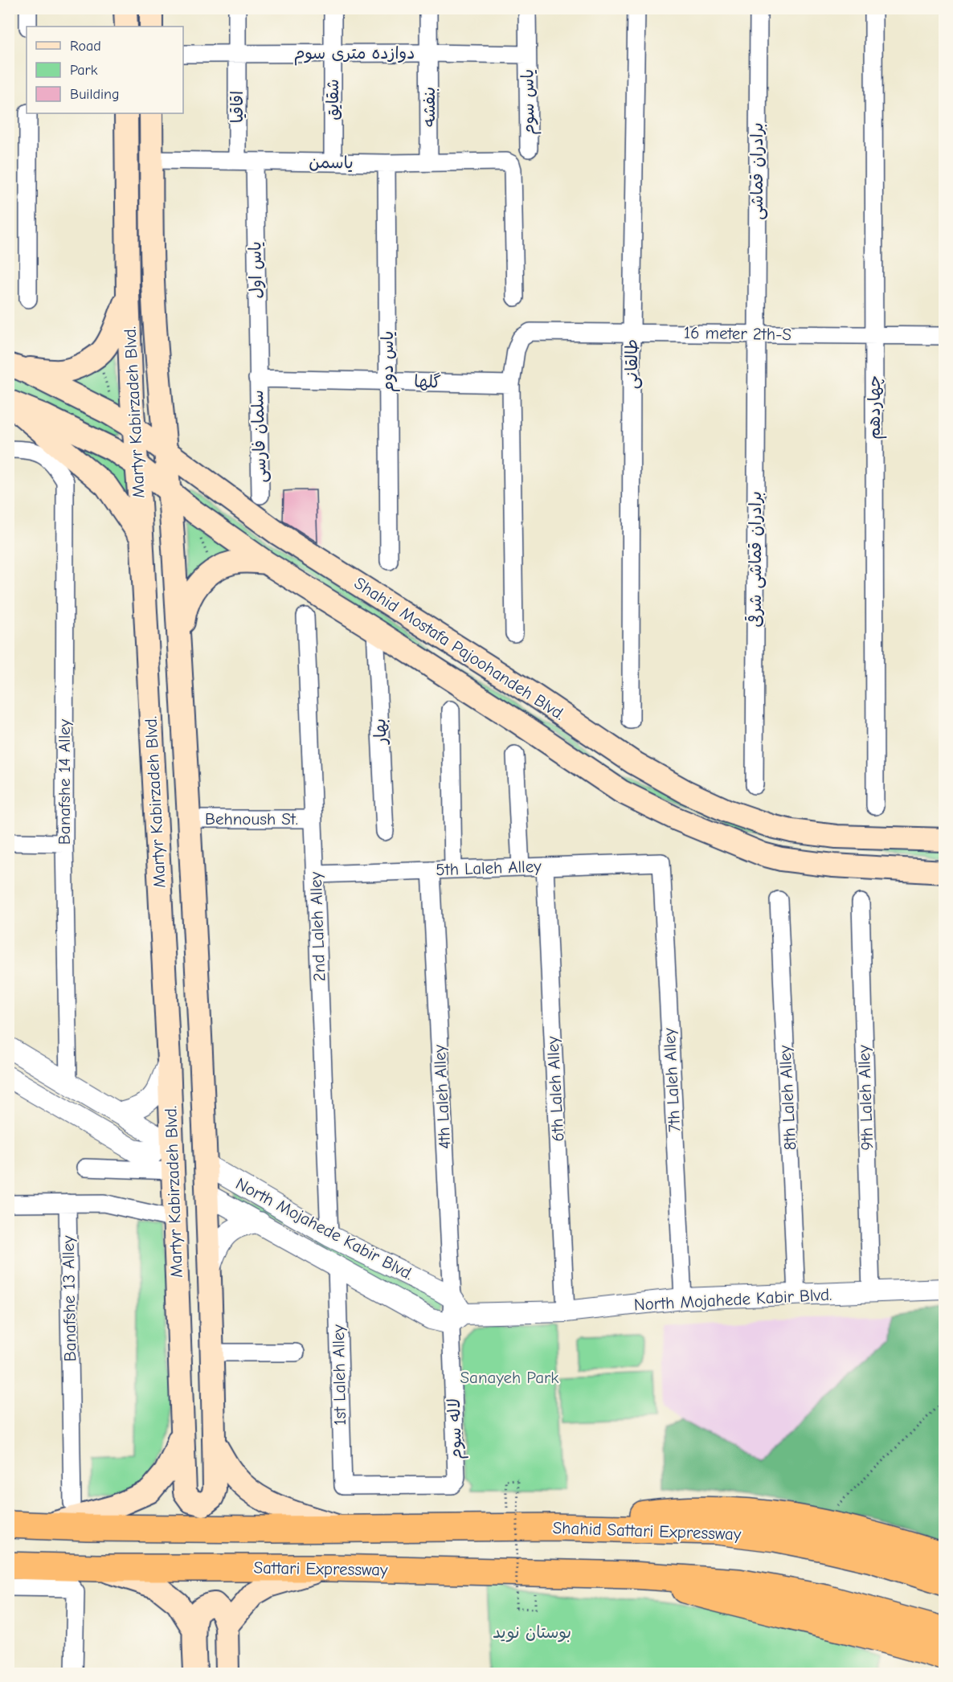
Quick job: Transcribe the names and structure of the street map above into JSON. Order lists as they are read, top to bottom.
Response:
{
  "streets": {
    "highway": ["Shahid Sattari Expressway", "Sattari Expressway"],
    "main road": ["Martyr Kabirzadeh Blvd.", "Shahid Mostafa Pajoohandeh Blvd."],
    "street": [
      "دوازده متری سوم",
      "شقایق",
      "یاس سوم",
      "اقاقیا",
      "بنفشه",
      "یاسمن",
      "برادران قماشی",
      "یاس اول",
      "16 meter 2th-S",
      "یاس دوم",
      "طالقانی",
      "گلها",
      "چهاردهم",
      "سلمان فارسی",
      "برادران قماشی شرقی",
      "بهار",
      "Banafshe 14 Alley",
      "Behnoush St.",
      "5th Laleh Alley",
      "2nd Laleh Alley",
      "7th Laleh Alley",
      "6th Laleh Alley",
      "4th Laleh Alley",
      "8th Laleh Alley",
      "9th Laleh Alley",
      "North Mojahede Kabir Blvd.",
      "Banafshe 13 Alley",
      "1st Laleh Alley",
      "لاله سوم"
    ]
  },
  "crossings": [
    ["دوازده متری سوم", "شقایق"],
    ["دوازده متری سوم", "یاس سوم"],
    ["دوازده متری سوم", "اقاقیا"],
    ["دوازده متری سوم", "بنفشه"],
    ["شقایق", "یاسمن"],
    ["اقاقیا", "یاسمن"],
    ["بنفشه", "یاسمن"],
    ["یاسمن", "یاس اول"],
    ["یاسمن", "یاس دوم"],
    ["یاسمن", "Martyr Kabirzadeh Blvd."],
    ["برادران قماشی", "16 meter 2th-S"],
    ["برادران قماشی", "برادران قماشی شرقی"],
    ["یاس اول", "گلها"],
    ["یاس اول", "سلمان فارسی"],
    ["16 meter 2th-S", "طالقانی"],
    ["16 meter 2th-S", "گلها"],
    ["16 meter 2th-S", "چهاردهم"],
    ["16 meter 2th-S", "برادران قماشی شرقی"],
    ["یاس دوم", "گلها"],
    ["گلها", "سلمان فارسی"],
    ["Martyr Kabirzadeh Blvd.", "Shahid Mostafa Pajoohandeh Blvd."],
    ["Martyr Kabirzadeh Blvd.", "Behnoush St."],
    ["Martyr Kabirzadeh Blvd.", "North Mojahede Kabir Blvd."],
    ["Shahid Mostafa Pajoohandeh Blvd.", "بهار"],
    ["Behnoush St.", "2nd Laleh Alley"],
    ["5th Laleh Alley", "2nd Laleh Alley"],
    ["5th Laleh Alley", "7th Laleh Alley"],
    ["5th Laleh Alley", "6th Laleh Alley"],
    ["5th Laleh Alley", "4th Laleh Alley"],
    ["2nd Laleh Alley", "North Mojahede Kabir Blvd."],
    ["7th Laleh Alley", "North Mojahede Kabir Blvd."],
    ["6th Laleh Alley", "North Mojahede Kabir Blvd."],
    ["4th Laleh Alley", "North Mojahede Kabir Blvd."],
    ["4th Laleh Alley", "لاله سوم"],
    ["8th Laleh Alley", "North Mojahede Kabir Blvd."],
    ["9th Laleh Alley", "North Mojahede Kabir Blvd."],
    ["North Mojahede Kabir Blvd.", "1st Laleh Alley"],
    ["North Mojahede Kabir Blvd.", "لاله سوم"],
    ["1st Laleh Alley", "لاله سوم"]
  ],
  "parks": ["Sanayeh Park", "بوستان نوید"],
  "legend": ["Road", "Park", "Building"]
}
